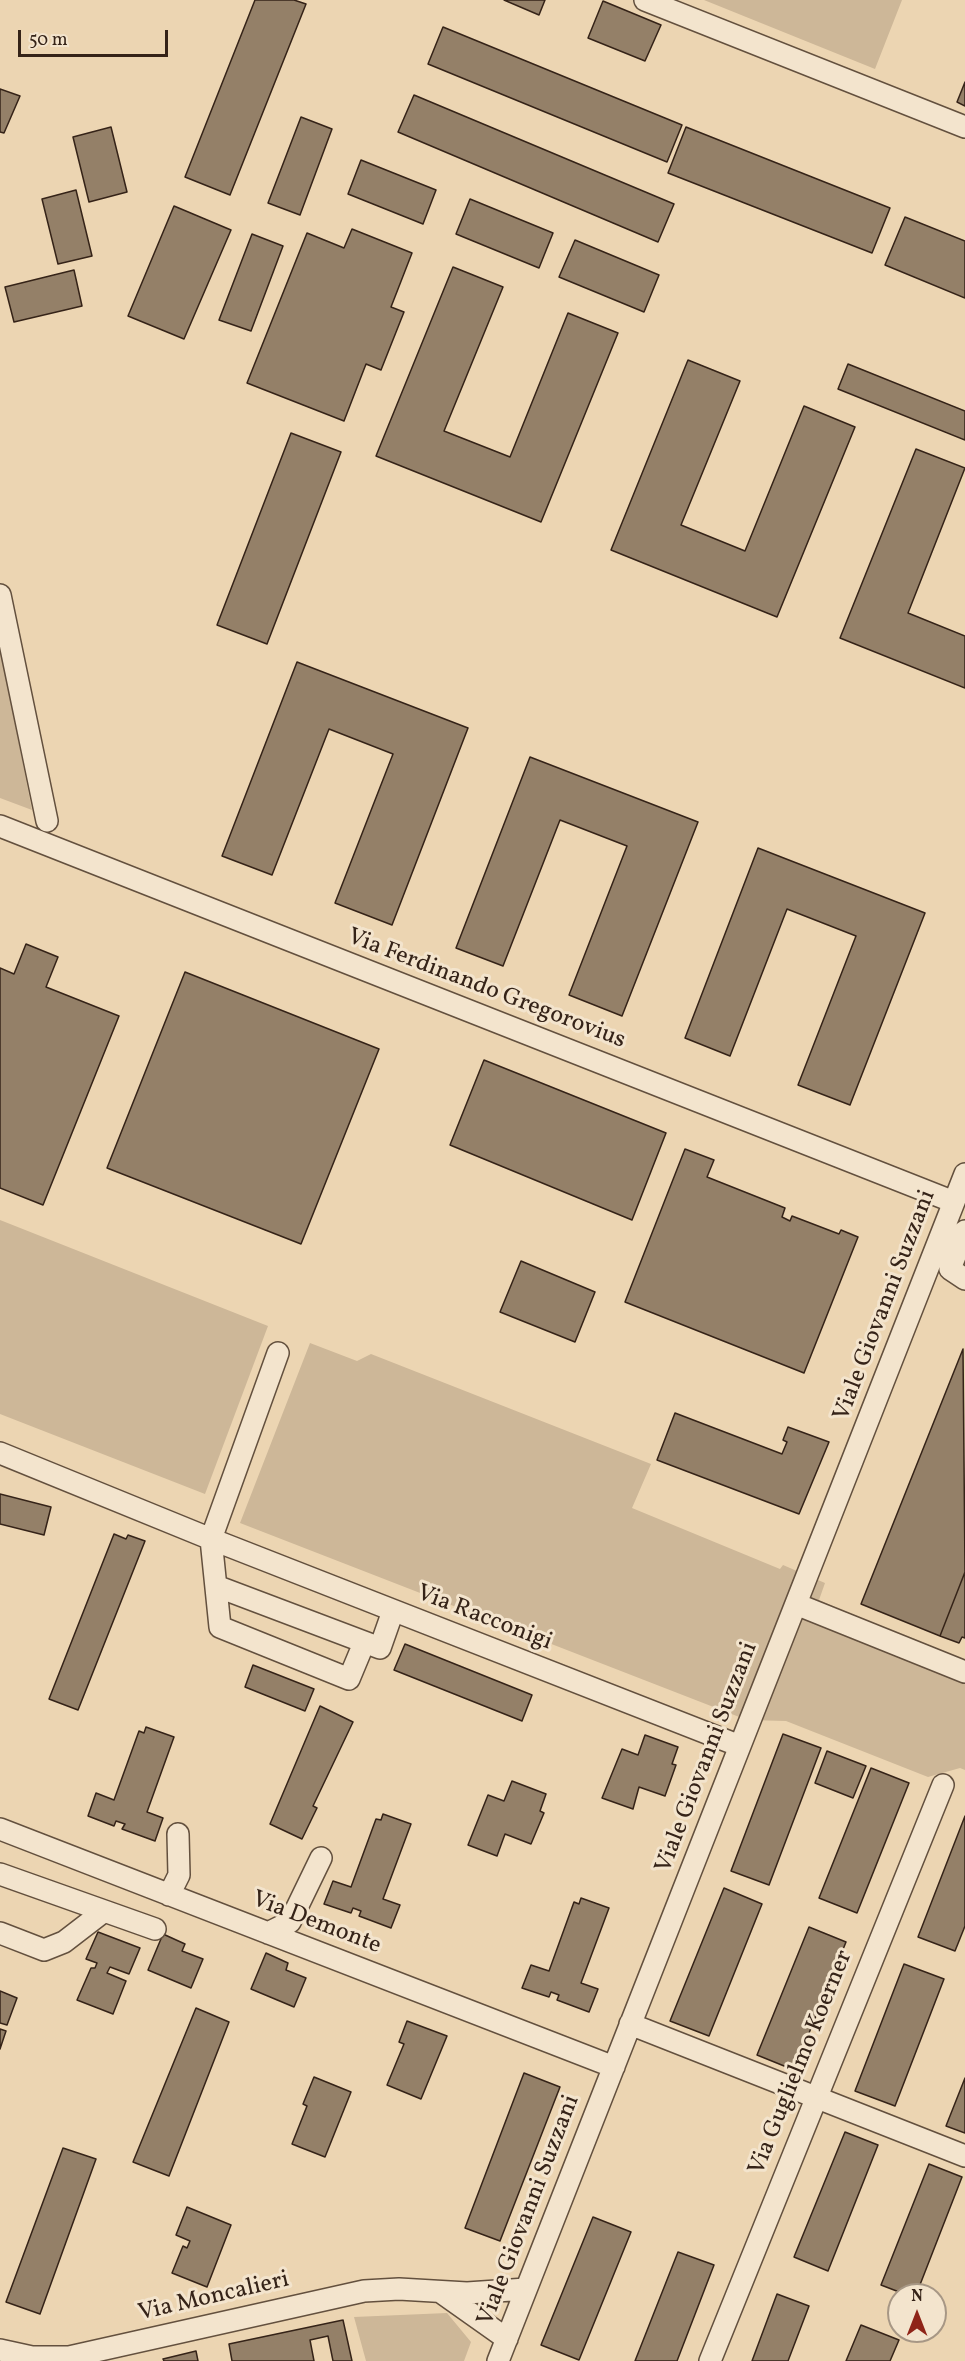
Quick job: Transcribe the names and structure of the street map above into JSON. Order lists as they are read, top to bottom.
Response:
{
  "streets": {
    "street": [
      "Via Ferdinando Gregorovius",
      "Viale Giovanni Suzzani",
      "Via Racconigi",
      "Via Demonte",
      "Via Guglielmo Koerner",
      "Via Moncalieri"
    ]
  },
  "crossings": [
    ["Via Ferdinando Gregorovius", "Viale Giovanni Suzzani"],
    ["Viale Giovanni Suzzani", "Via Racconigi"],
    ["Viale Giovanni Suzzani", "Via Demonte"],
    ["Viale Giovanni Suzzani", "Via Moncalieri"]
  ],
  "scale_bar": "50 m",
  "north": "top"
}
